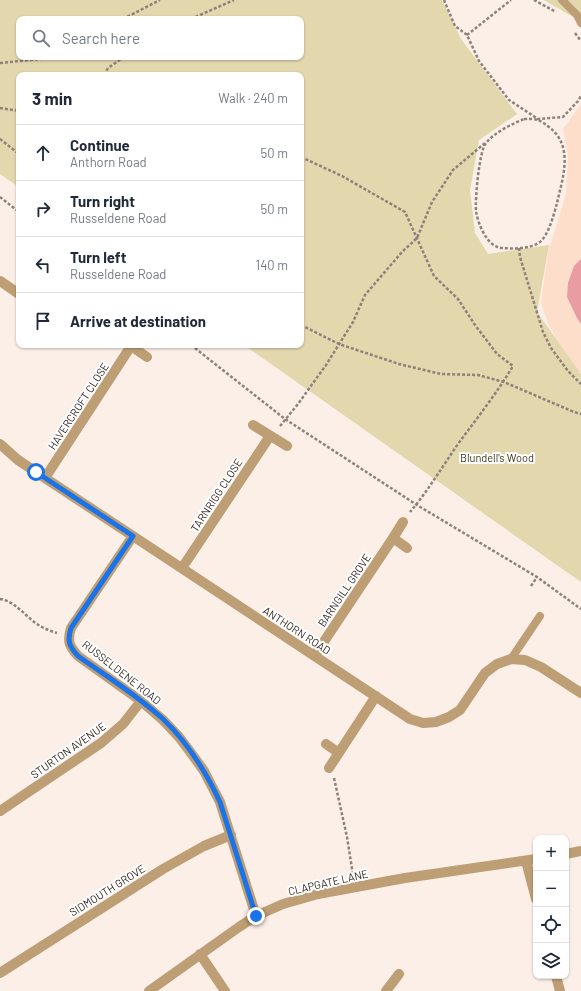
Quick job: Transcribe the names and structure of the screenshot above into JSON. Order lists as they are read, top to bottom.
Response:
{
  "streets": {
    "street": [
      "HAVERCROFT CLOSE",
      "TARNRIGG CLOSE",
      "BARNGILL GROVE",
      "ANTHORN ROAD",
      "RUSSELDENE ROAD",
      "STURTON AVENUE",
      "CLAPGATE LANE",
      "SIDMOUTH GROVE"
    ]
  },
  "crossings": [
    ["HAVERCROFT CLOSE", "ANTHORN ROAD"],
    ["TARNRIGG CLOSE", "ANTHORN ROAD"],
    ["BARNGILL GROVE", "ANTHORN ROAD"],
    ["RUSSELDENE ROAD", "STURTON AVENUE"],
    ["RUSSELDENE ROAD", "CLAPGATE LANE"],
    ["RUSSELDENE ROAD", "SIDMOUTH GROVE"]
  ],
  "parks": ["Blundell's Wood"],
  "page": {
    "search": "Search here",
    "heading": ["3 min", "Walk · 240 m"],
    "list": [
      ["Continue", "Anthorn Road", "50 m"],
      ["Turn right", "Russeldene Road", "50 m"],
      ["Turn left", "Russeldene Road", "140 m"],
      "Arrive at destination"
    ],
    "map_buttons": ["+", "−"]
  }
}
